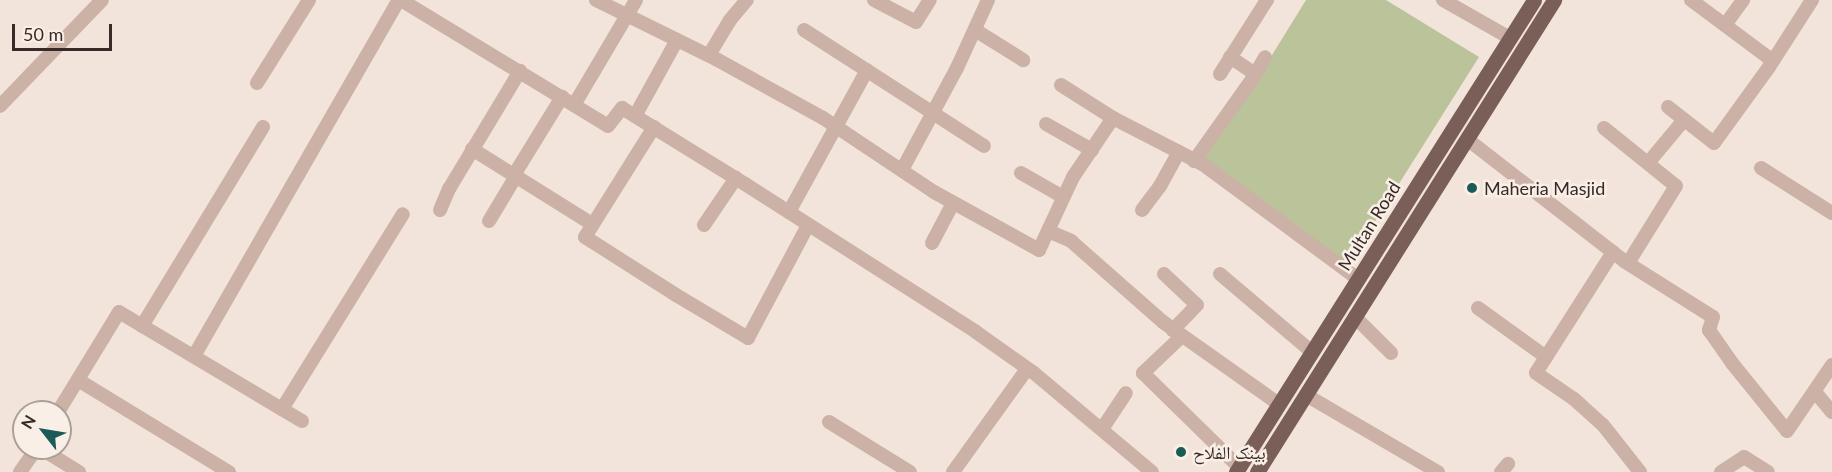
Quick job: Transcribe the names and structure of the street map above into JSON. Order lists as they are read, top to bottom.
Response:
{
  "streets": {
    "main road": ["Multan Road"]
  },
  "places": ["Maheria Masjid", "بینک الفلاح"],
  "scale_bar": "50 m",
  "north": "top left"
}
